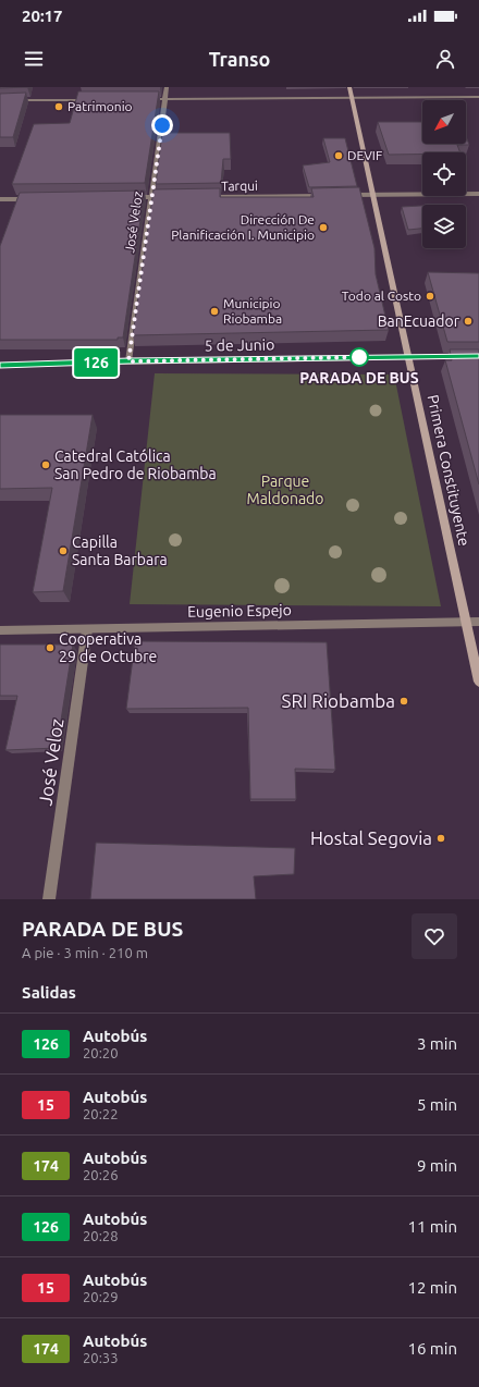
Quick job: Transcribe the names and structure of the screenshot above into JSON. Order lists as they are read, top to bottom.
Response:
{
  "streets": {
    "main road": ["Primera Constituyente"],
    "street": [
      "Tarqui",
      "José Veloz",
      "5 de Junio",
      "Eugenio Espejo"
    ]
  },
  "crossings": [
    ["José Veloz", "5 de Junio"],
    ["José Veloz", "Eugenio Espejo"],
    ["5 de Junio", "Primera Constituyente"],
    ["Primera Constituyente", "Eugenio Espejo"]
  ],
  "parks": ["Parque Maldonado"],
  "places": [
    "Patrimonio",
    "DEVIF",
    "Dirección De Planificación I. Municipio",
    "Todo al Costo",
    "Municipio Riobamba",
    "BanEcuador",
    "PARADA DE BUS",
    "Catedral Católica San Pedro de Riobamba",
    "Capilla Santa Barbara",
    "Cooperativa 29 de Octubre",
    "SRI Riobamba",
    "Hostal Segovia"
  ],
  "lines": ["bus line 126"],
  "north": "bottom left",
  "page": {
    "status": "20:17",
    "header": "Transo",
    "on_map": "126",
    "heading": [
      ["PARADA DE BUS", "A pie · 3 min · 210 m"],
      "Salidas"
    ],
    "list": [
      {
        "mark": "126",
        "name": "Autobús",
        "note": "20:20",
        "value": "3 min"
      },
      {
        "mark": "15",
        "name": "Autobús",
        "note": "20:22",
        "value": "5 min"
      },
      {
        "mark": "174",
        "name": "Autobús",
        "note": "20:26",
        "value": "9 min"
      },
      {
        "mark": "126",
        "name": "Autobús",
        "note": "20:28",
        "value": "11 min"
      },
      {
        "mark": "15",
        "name": "Autobús",
        "note": "20:29",
        "value": "12 min"
      },
      {
        "mark": "174",
        "name": "Autobús",
        "note": "20:33",
        "value": "16 min"
      }
    ]
  }
}
